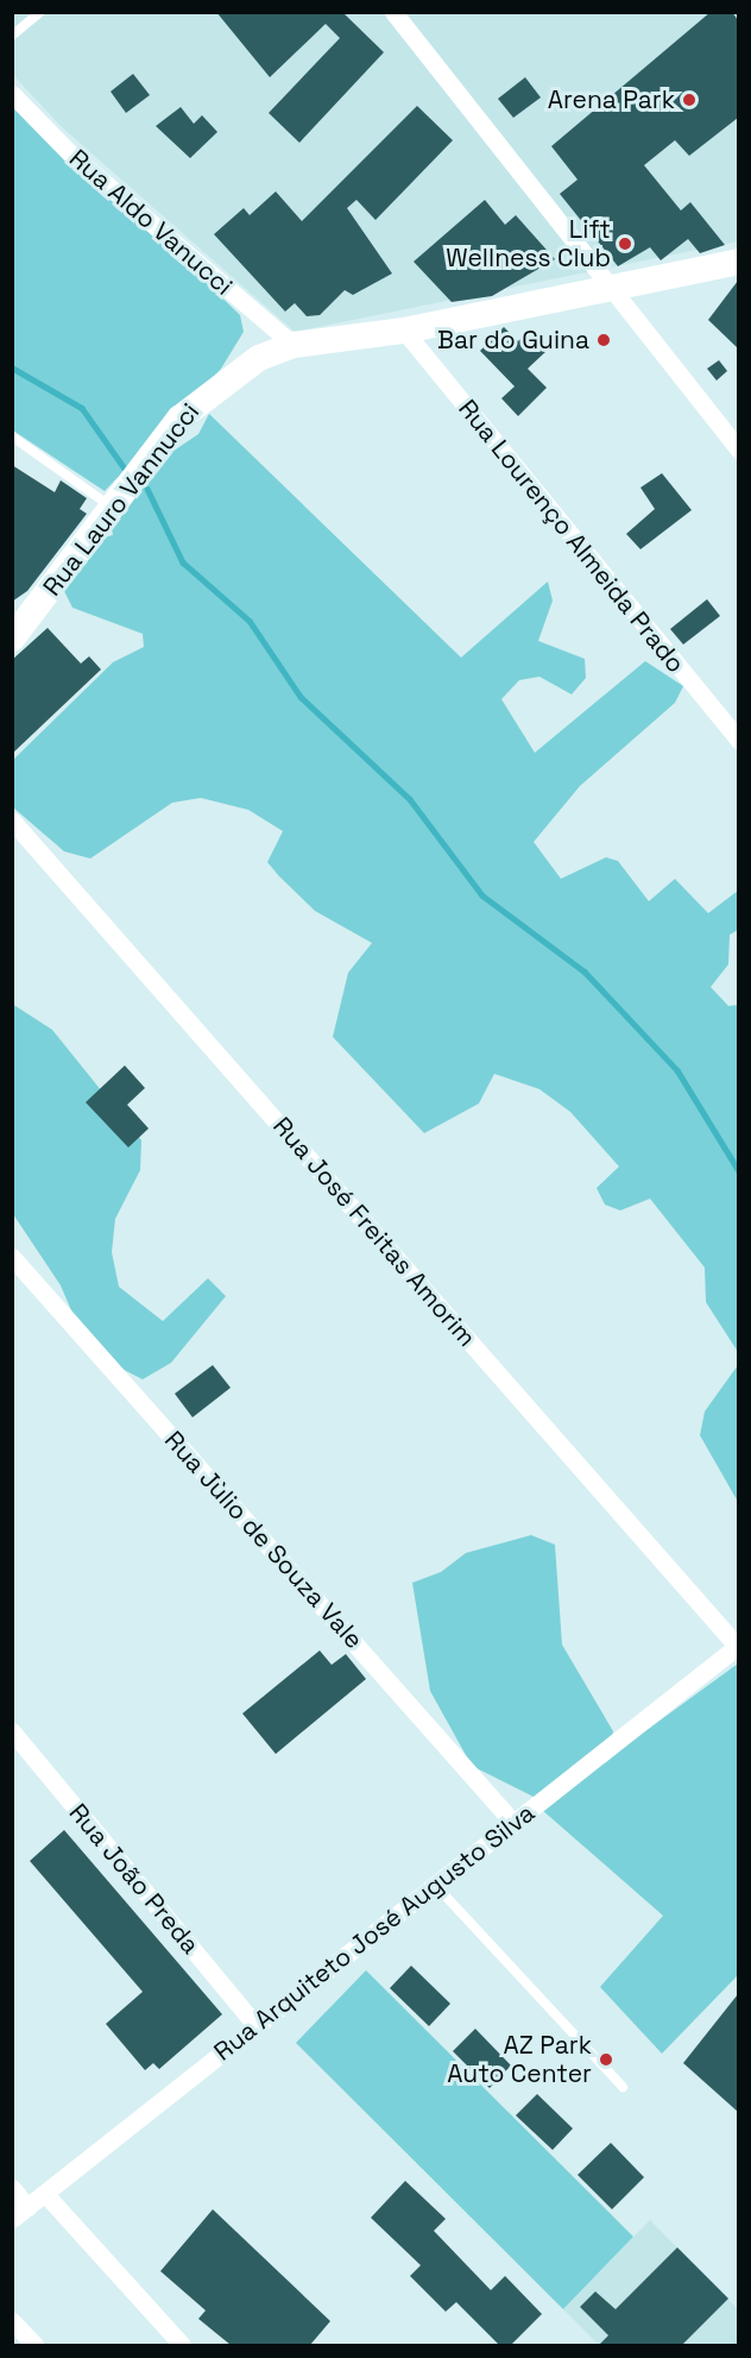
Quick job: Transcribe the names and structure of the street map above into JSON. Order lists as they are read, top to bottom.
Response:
{
  "streets": {
    "street": [
      "Rua Aldo Vanucci",
      "Rua Lauro Vannucci",
      "Rua Lourenço Almeida Prado",
      "Rua José Freitas Amorim",
      "Rua Jùlio de Souza Vale",
      "Rua João Preda",
      "Rua Arquiteto José Augusto Silva"
    ]
  },
  "crossings": [
    ["Rua Aldo Vanucci", "Rua Lauro Vannucci"],
    ["Rua Lauro Vannucci", "Rua Lourenço Almeida Prado"],
    ["Rua José Freitas Amorim", "Rua Arquiteto José Augusto Silva"],
    ["Rua Jùlio de Souza Vale", "Rua Arquiteto José Augusto Silva"],
    ["Rua João Preda", "Rua Arquiteto José Augusto Silva"]
  ],
  "places": [
    "Arena Park",
    "Lift Wellness Club",
    "Bar do Guina",
    "AZ Park Auto Center"
  ]
}
